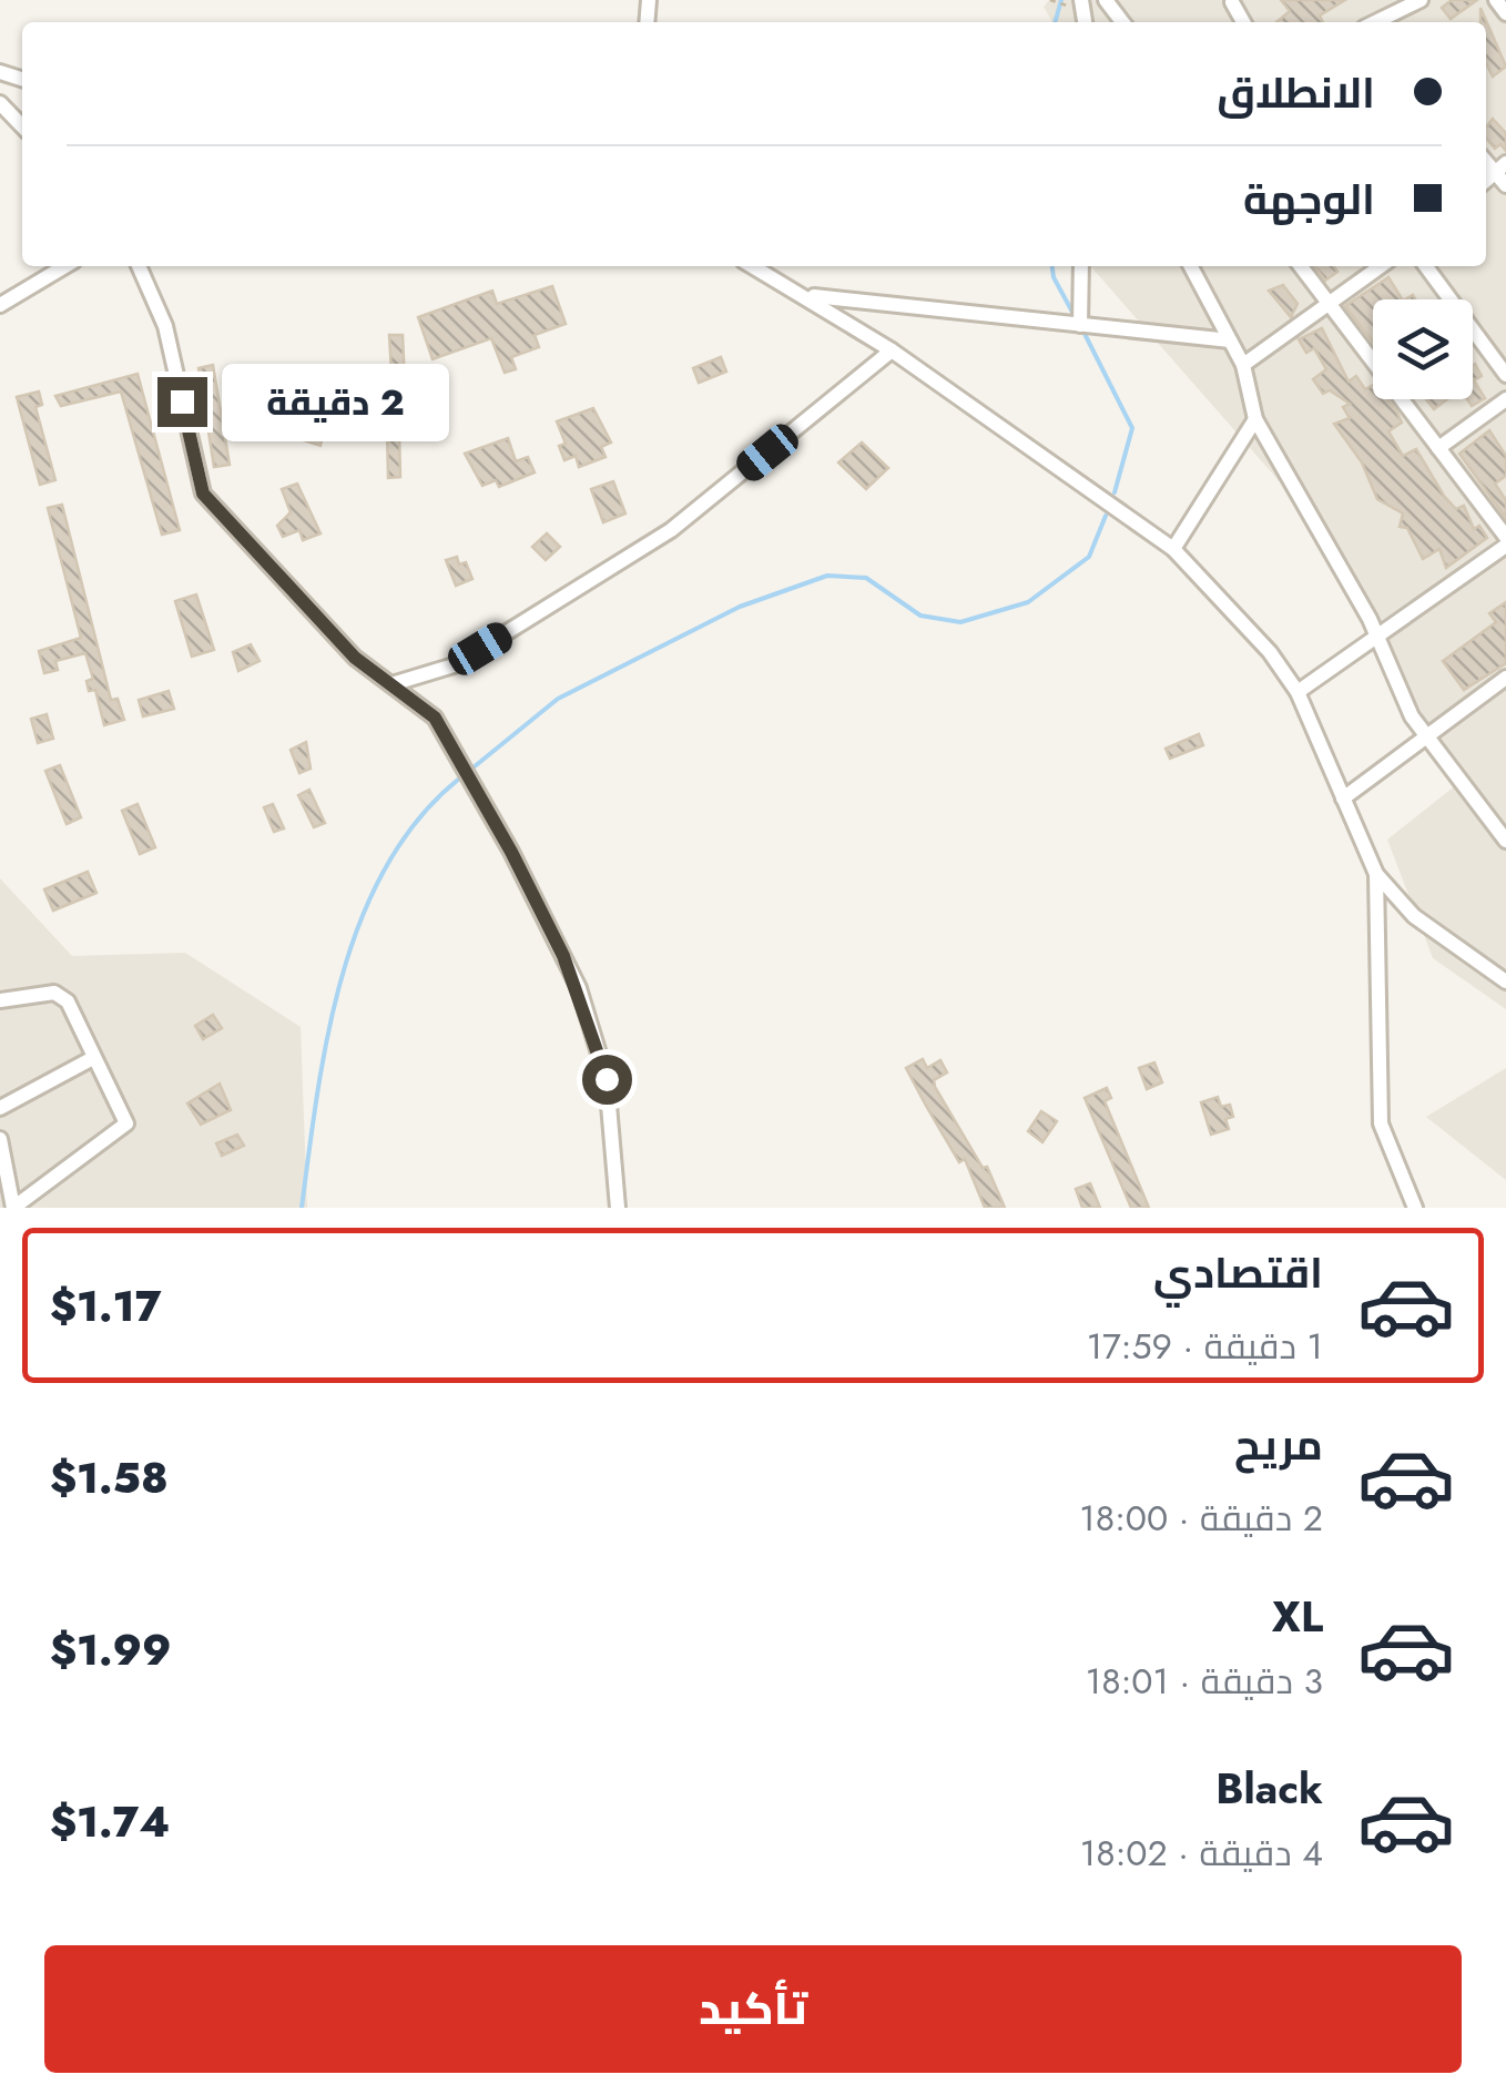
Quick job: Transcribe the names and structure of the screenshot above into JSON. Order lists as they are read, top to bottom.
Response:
{
  "page": {
    "banner": ["الانطلاق", "الوجهة"],
    "bubble": "2 دقيقة",
    "list": [
      {
        "name": "اقتصادي",
        "note": "1 دقيقة · 17:59",
        "value": "$1.17"
      },
      {
        "name": "مريح",
        "note": "2 دقيقة · 18:00",
        "value": "$1.58"
      },
      {
        "name": "XL",
        "note": "3 دقيقة · 18:01",
        "value": "$1.99"
      },
      {
        "name": "Black",
        "note": "4 دقيقة · 18:02",
        "value": "$1.74"
      }
    ],
    "buttons": "تأكيد"
  }
}
